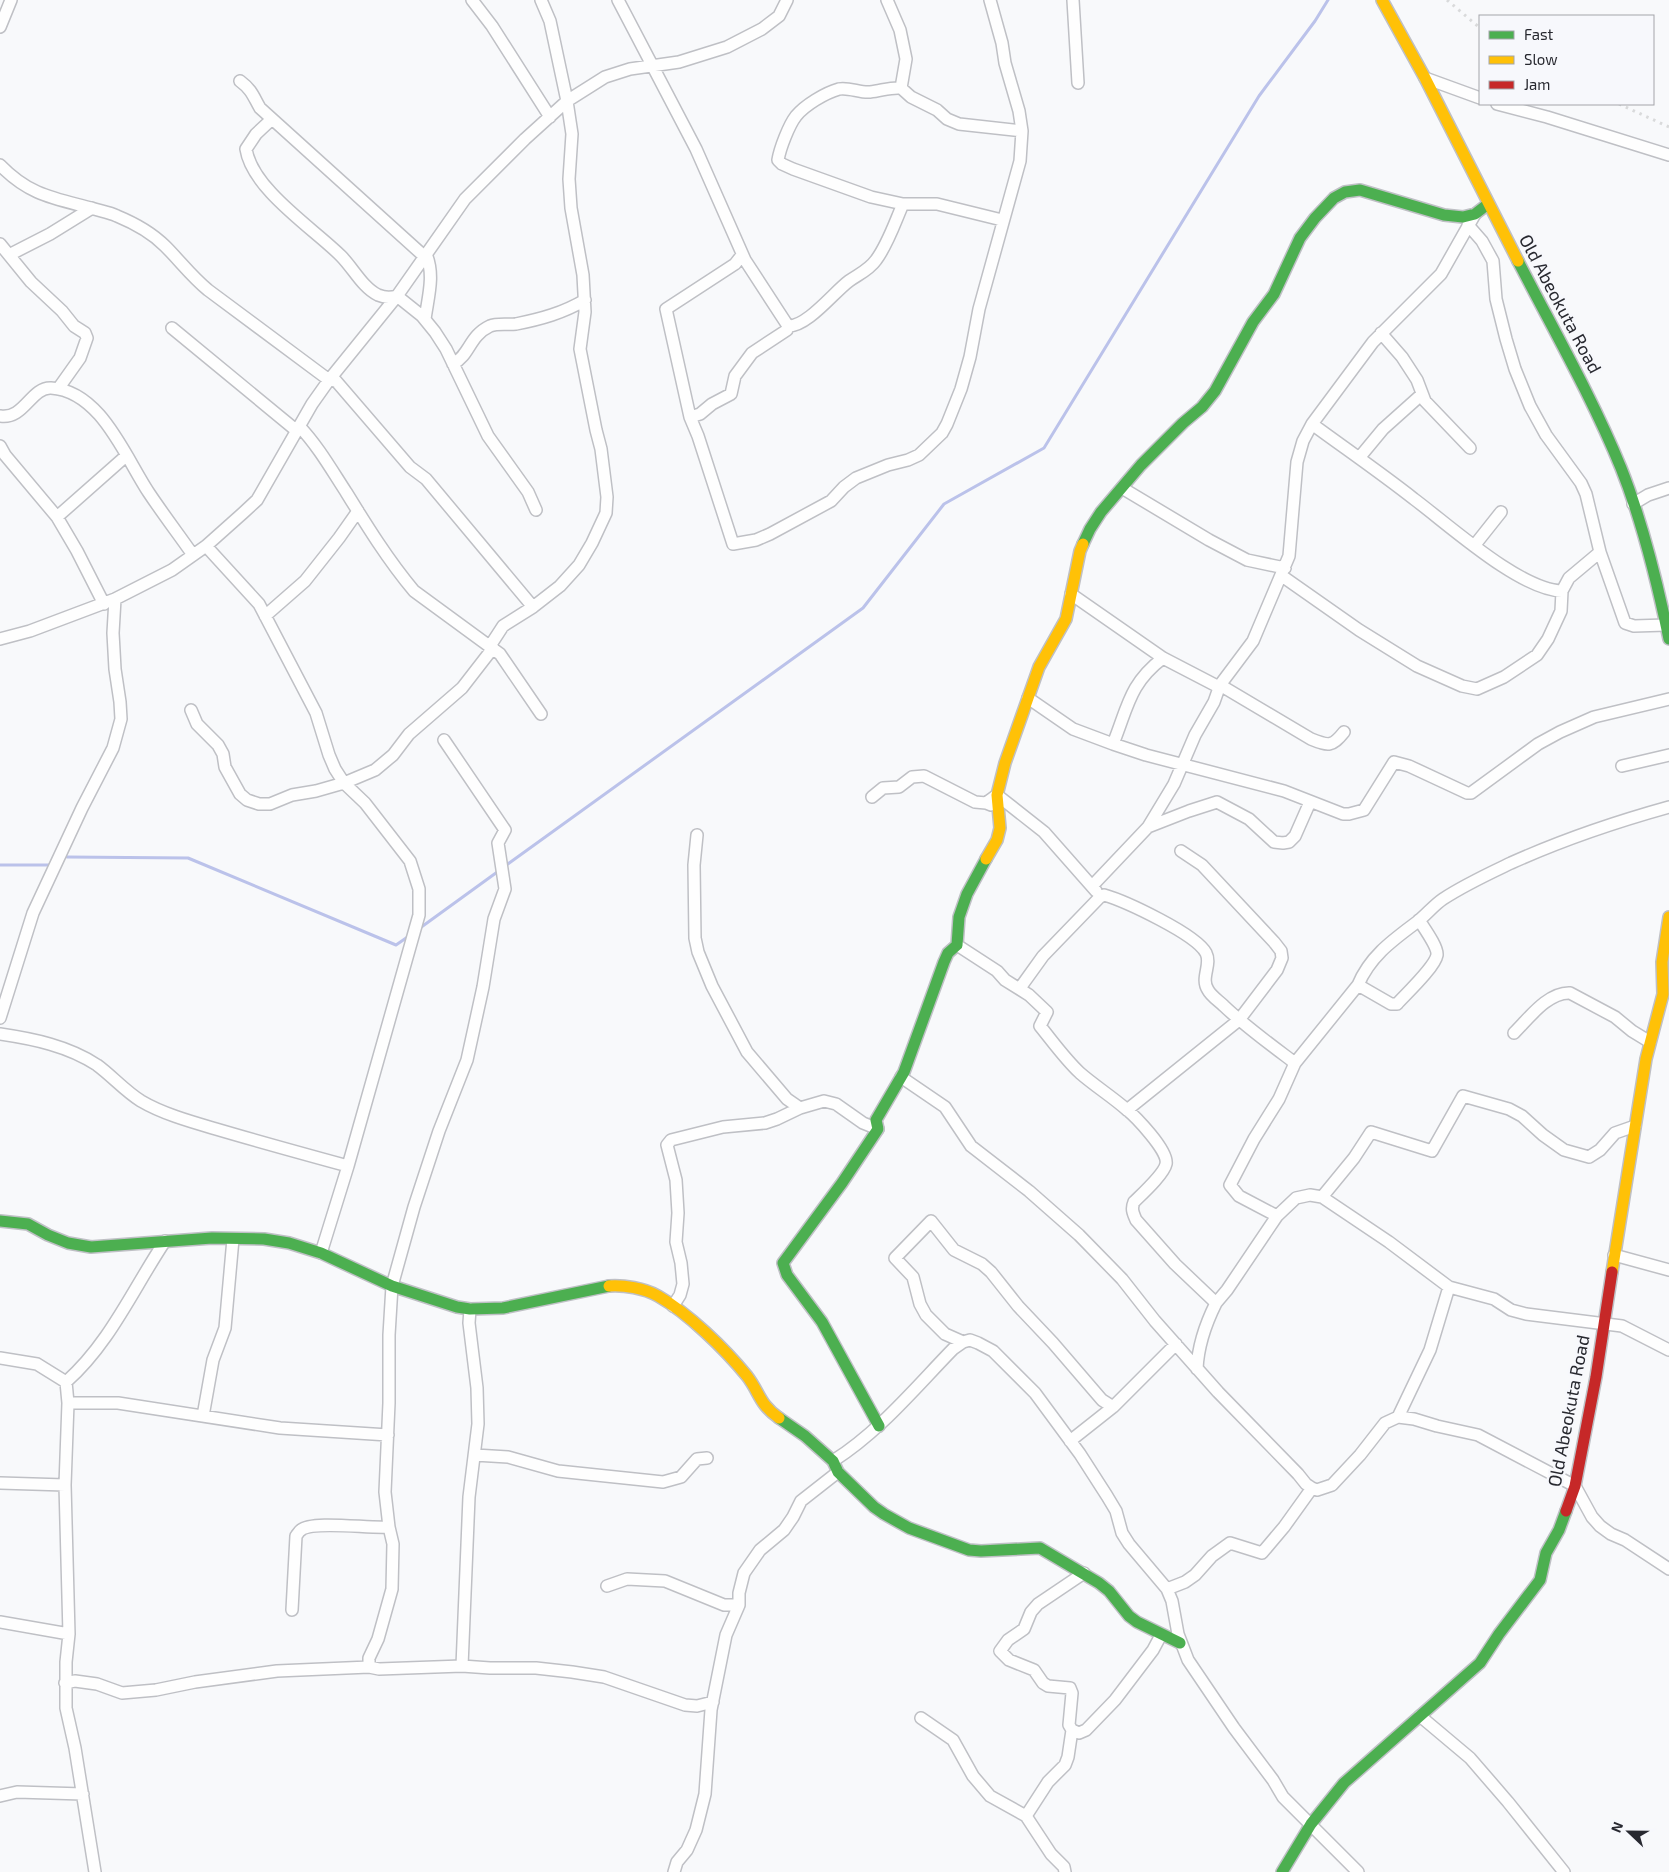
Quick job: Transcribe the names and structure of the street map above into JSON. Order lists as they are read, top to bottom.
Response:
{
  "streets": {
    "main road": ["Old Abeokuta Road"]
  },
  "legend": ["Fast", "Slow", "Jam"],
  "north": "left"
}
